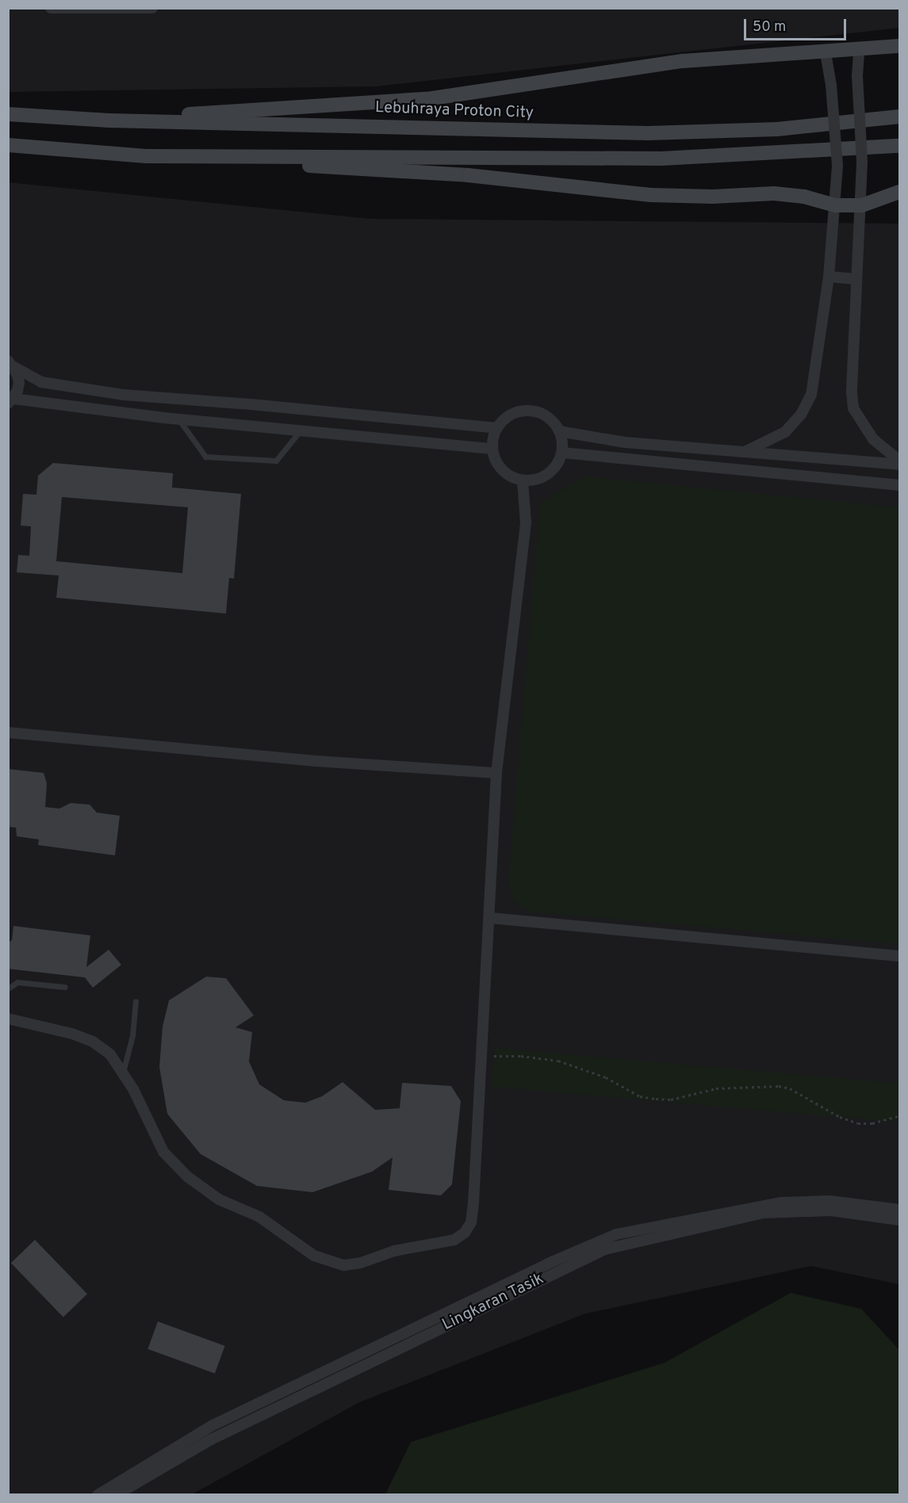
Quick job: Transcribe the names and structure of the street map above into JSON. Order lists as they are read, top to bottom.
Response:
{
  "streets": {
    "main road": ["Lebuhraya Proton City"],
    "street": ["Lingkaran Tasik"]
  },
  "scale_bar": "50 m"
}
